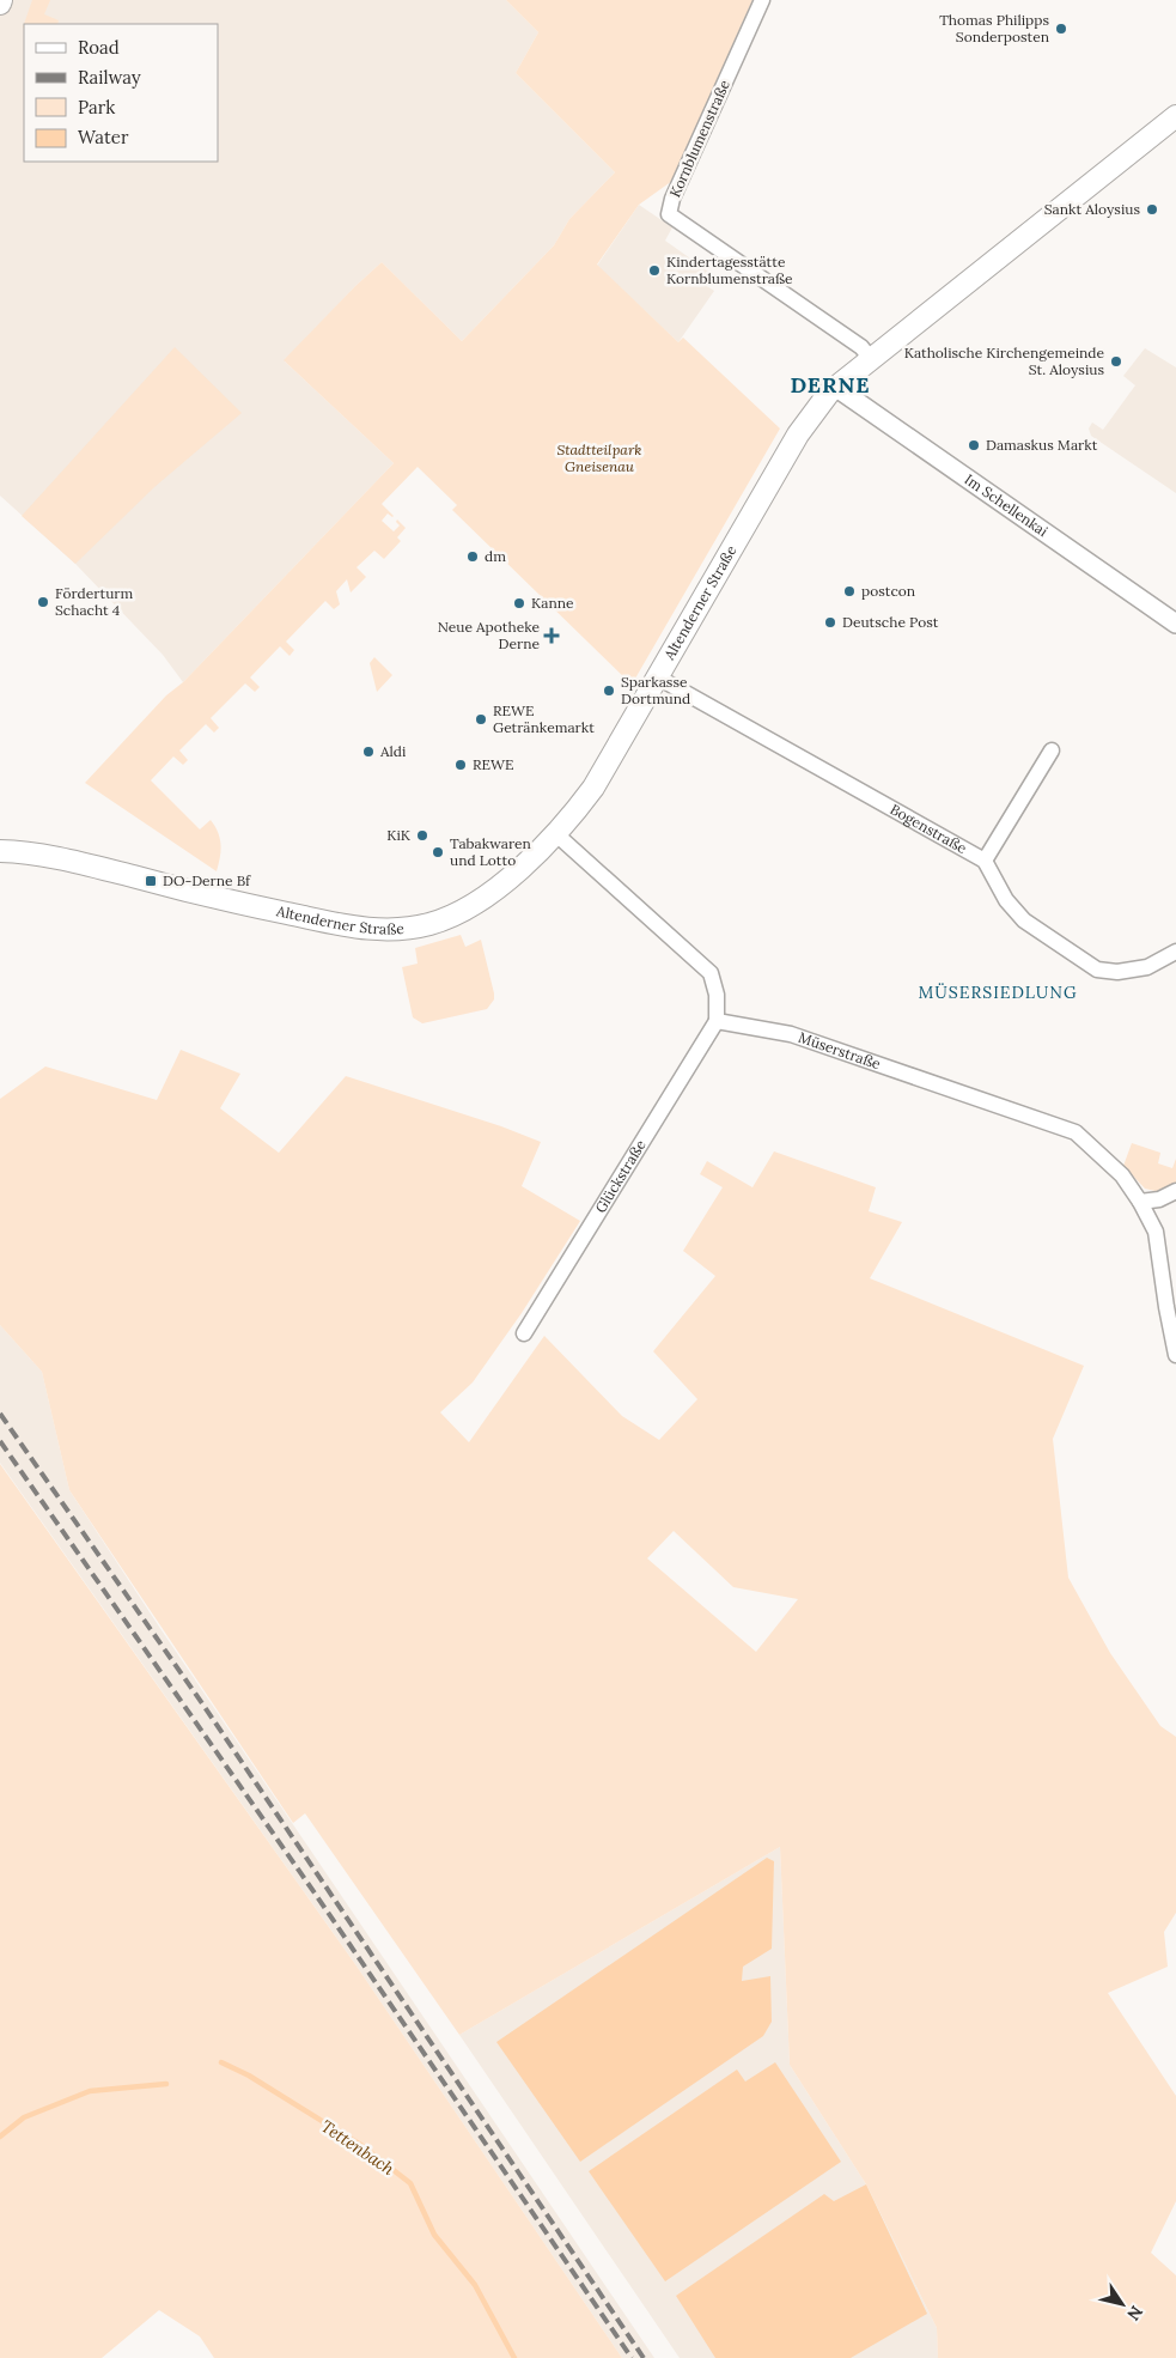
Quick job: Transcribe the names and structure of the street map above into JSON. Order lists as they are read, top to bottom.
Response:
{
  "streets": {
    "main road": ["Altenderner Straße"],
    "street": [
      "Kornblumenstraße",
      "Im Schellenkai",
      "Bogenstraße",
      "Müserstraße",
      "Glückstraße"
    ]
  },
  "crossings": [
    ["Kornblumenstraße", "Altenderner Straße"],
    ["Im Schellenkai", "Altenderner Straße"],
    ["Altenderner Straße", "Bogenstraße"],
    ["Müserstraße", "Glückstraße"]
  ],
  "districts": ["DERNE", "MÜSERSIEDLUNG"],
  "water": ["Tettenbach"],
  "parks": ["Stadtteilpark Gneisenau"],
  "places": {
    "other": [
      "Thomas Philipps Sonderposten",
      "Sankt Aloysius",
      "Kindertagesstätte Kornblumenstraße",
      "Katholische Kirchengemeinde St. Aloysius",
      "Damaskus Markt",
      "dm",
      "postcon",
      "Förderturm Schacht 4",
      "Kanne",
      "Deutsche Post",
      "Sparkasse Dortmund",
      "REWE Getränkemarkt",
      "Aldi",
      "REWE",
      "KiK",
      "Tabakwaren und Lotto"
    ],
    "health": ["Neue Apotheke Derne"],
    "transit": ["DO-Derne Bf"]
  },
  "legend": [
    "Road",
    "Railway",
    "Park",
    "Water"
  ],
  "north": "bottom right"
}
